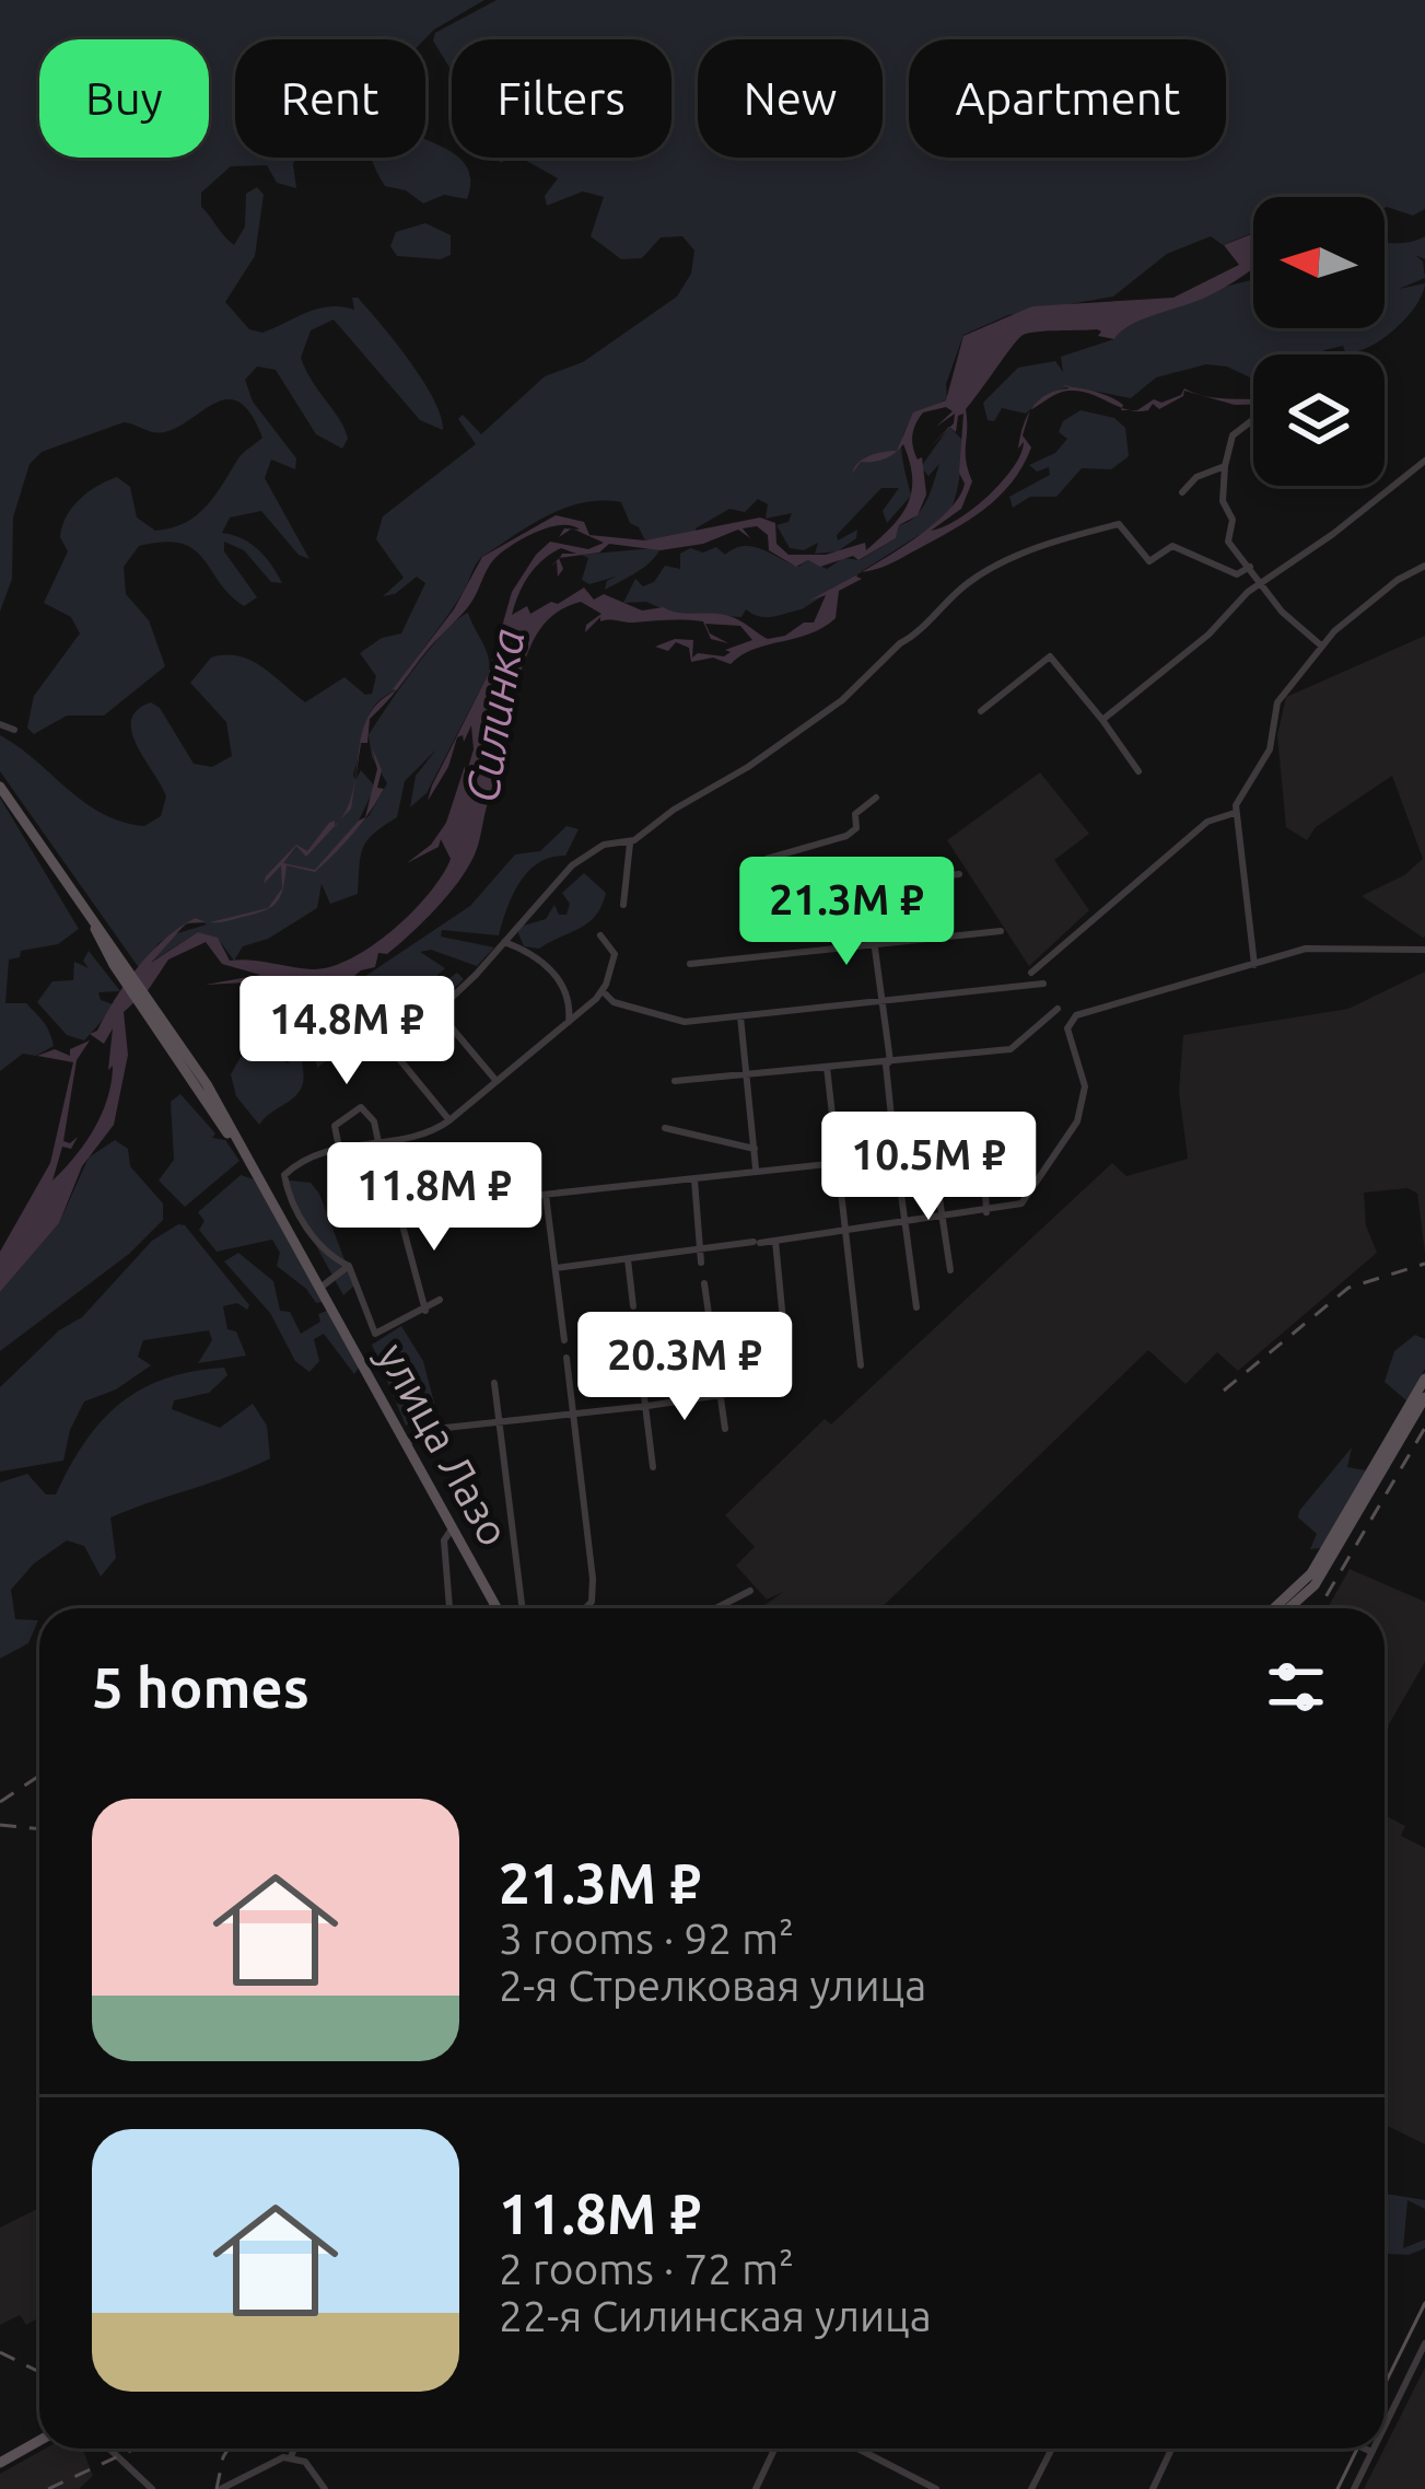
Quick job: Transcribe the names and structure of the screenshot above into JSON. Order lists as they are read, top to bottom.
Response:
{
  "streets": {
    "main road": ["улица Лазо"]
  },
  "water": ["Силинка"],
  "north": "left",
  "page": {
    "chip": [
      "Buy",
      "Rent",
      "Filters",
      "New",
      "Apartment"
    ],
    "price": [
      "21.3M ₽",
      "14.8M ₽",
      "10.5M ₽",
      "11.8M ₽",
      "20.3M ₽"
    ],
    "heading": "5 homes",
    "list": [
      {
        "name": "21.3M ₽",
        "note": "3 rooms · 92 m² · 2-я Стрелковая улица"
      },
      {
        "name": "11.8M ₽",
        "note": "2 rooms · 72 m² · 22-я Силинская улица"
      }
    ]
  }
}
